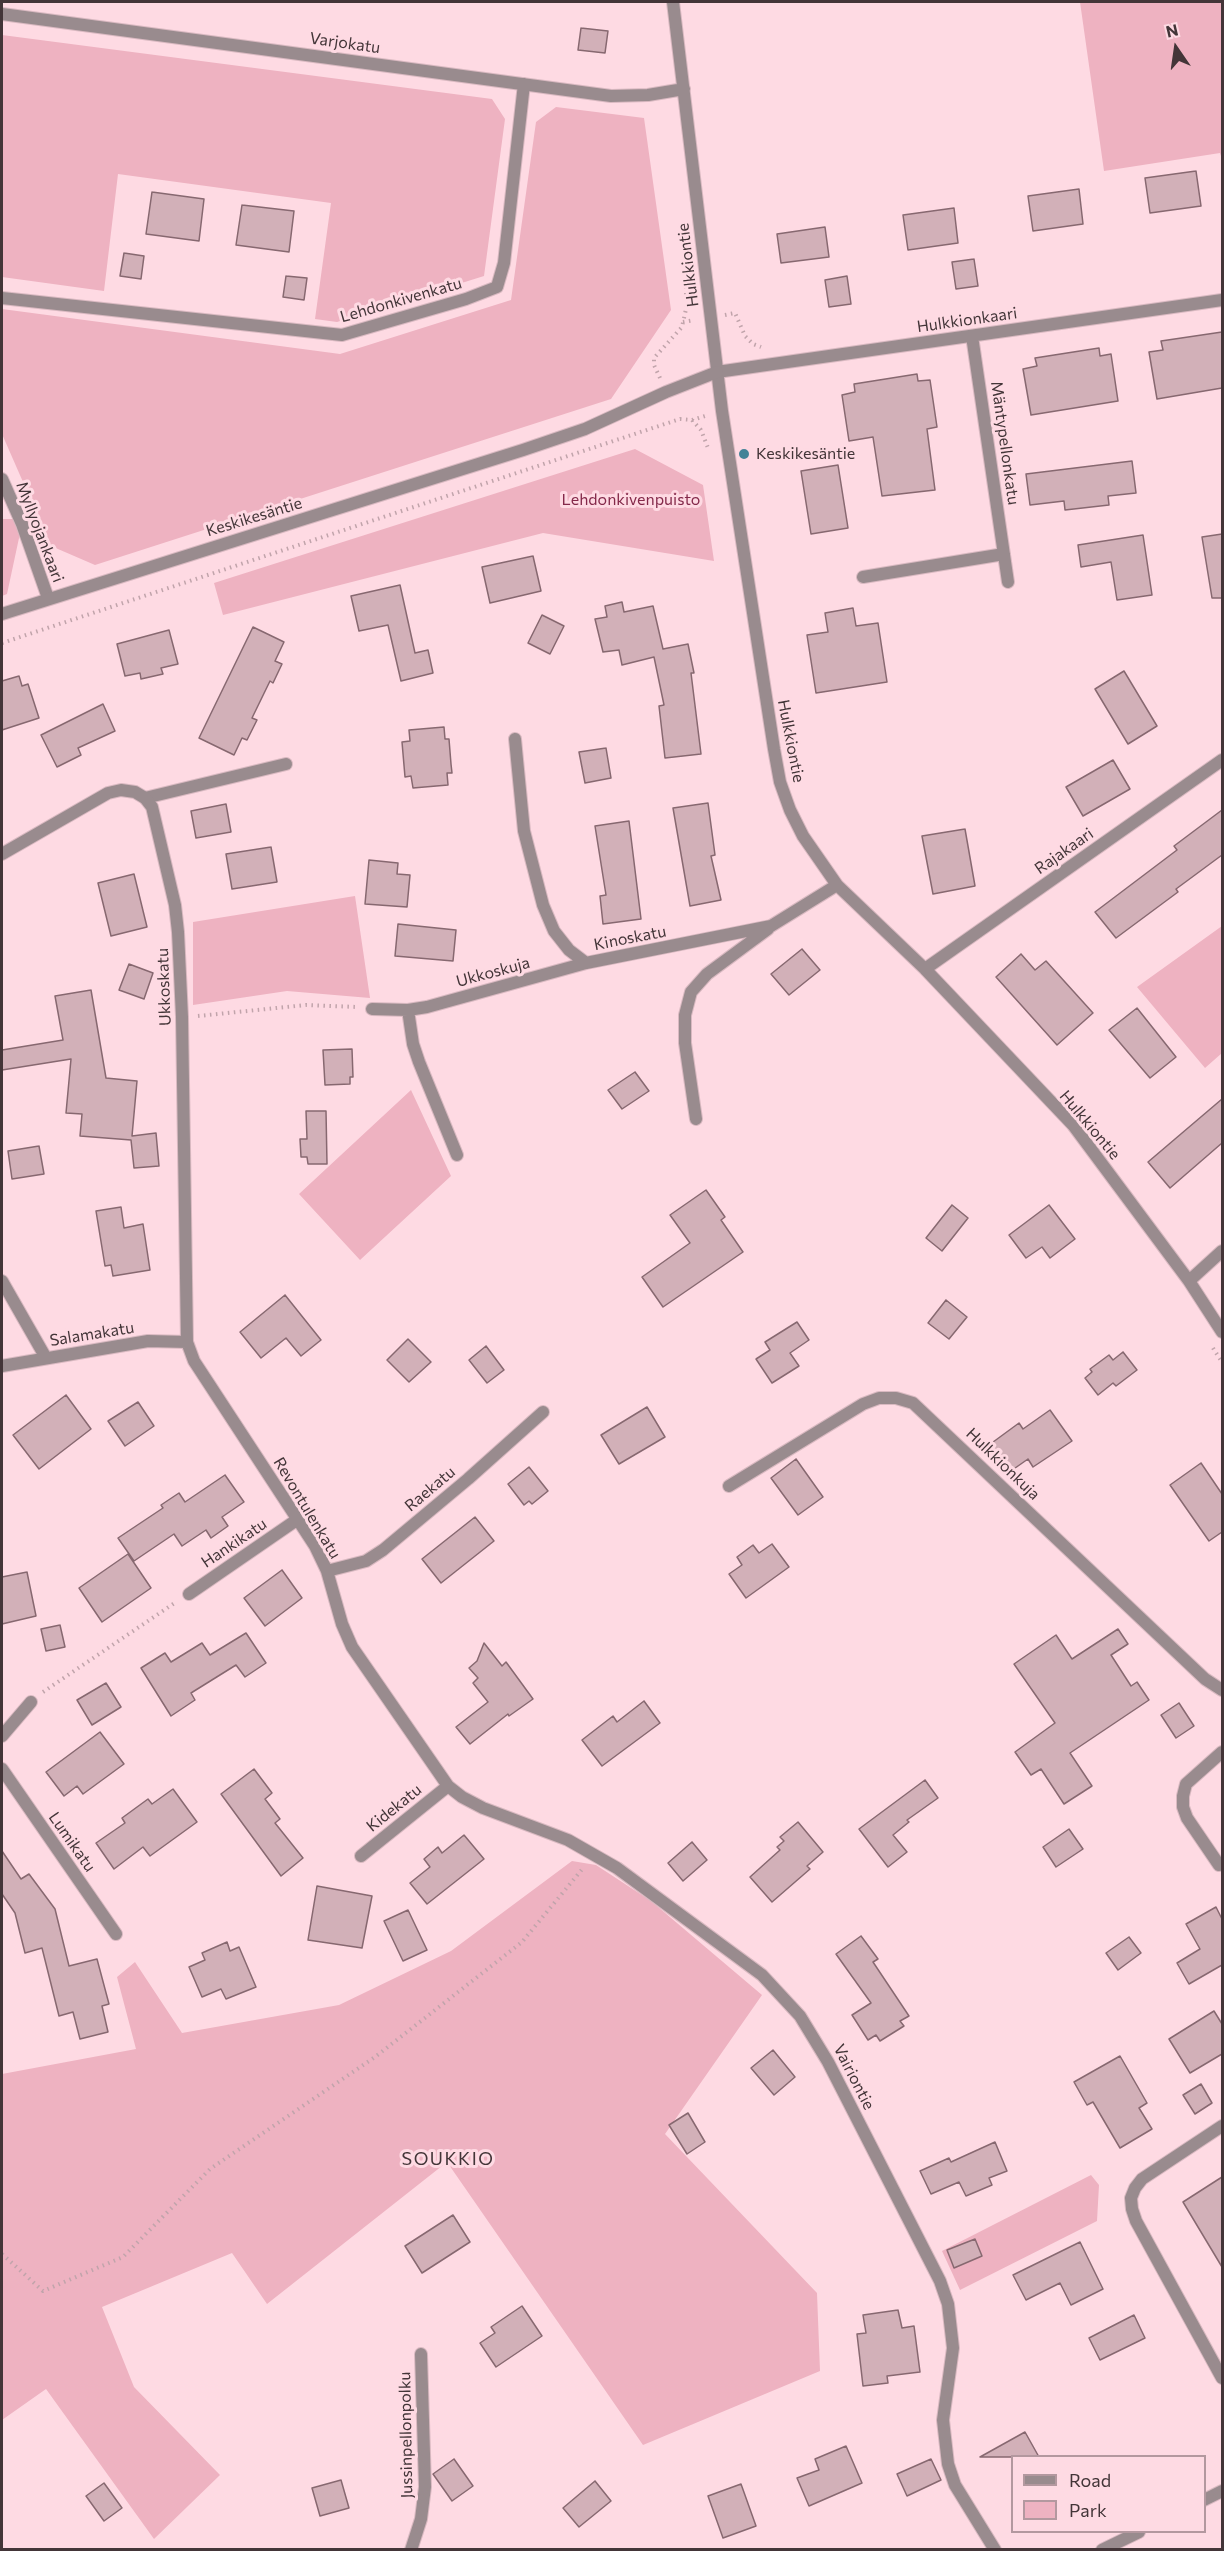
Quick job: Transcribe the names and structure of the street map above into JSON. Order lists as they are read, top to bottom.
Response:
{
  "streets": {
    "street": [
      "Varjokatu",
      "Hulkkiontie",
      "Lehdonkivenkatu",
      "Hulkkionkaari",
      "Mäntypellonkatu",
      "Keskikesäntie",
      "Myllyojankaari",
      "Rajakaari",
      "Kinoskatu",
      "Ukkoskuja",
      "Ukkoskatu",
      "Salamakatu",
      "Hulkkionkuja",
      "Raekatu",
      "Revontulenkatu",
      "Hankikatu",
      "Kidekatu",
      "Lumikatu",
      "Vairiontie",
      "Jussinpellonpolku"
    ]
  },
  "crossings": [
    ["Varjokatu", "Hulkkiontie"],
    ["Varjokatu", "Lehdonkivenkatu"],
    ["Hulkkiontie", "Hulkkionkaari"],
    ["Hulkkiontie", "Keskikesäntie"],
    ["Hulkkiontie", "Rajakaari"],
    ["Hulkkiontie", "Kinoskatu"],
    ["Hulkkionkaari", "Mäntypellonkatu"],
    ["Hulkkionkaari", "Keskikesäntie"],
    ["Keskikesäntie", "Myllyojankaari"],
    ["Kinoskatu", "Ukkoskuja"],
    ["Ukkoskatu", "Salamakatu"],
    ["Ukkoskatu", "Revontulenkatu"],
    ["Salamakatu", "Revontulenkatu"],
    ["Raekatu", "Revontulenkatu"],
    ["Revontulenkatu", "Hankikatu"],
    ["Revontulenkatu", "Kidekatu"],
    ["Revontulenkatu", "Vairiontie"],
    ["Kidekatu", "Vairiontie"]
  ],
  "districts": ["SOUKKIO"],
  "parks": ["Lehdonkivenpuisto"],
  "places": ["Keskikesäntie"],
  "legend": ["Road", "Park"],
  "north": "top"
}
